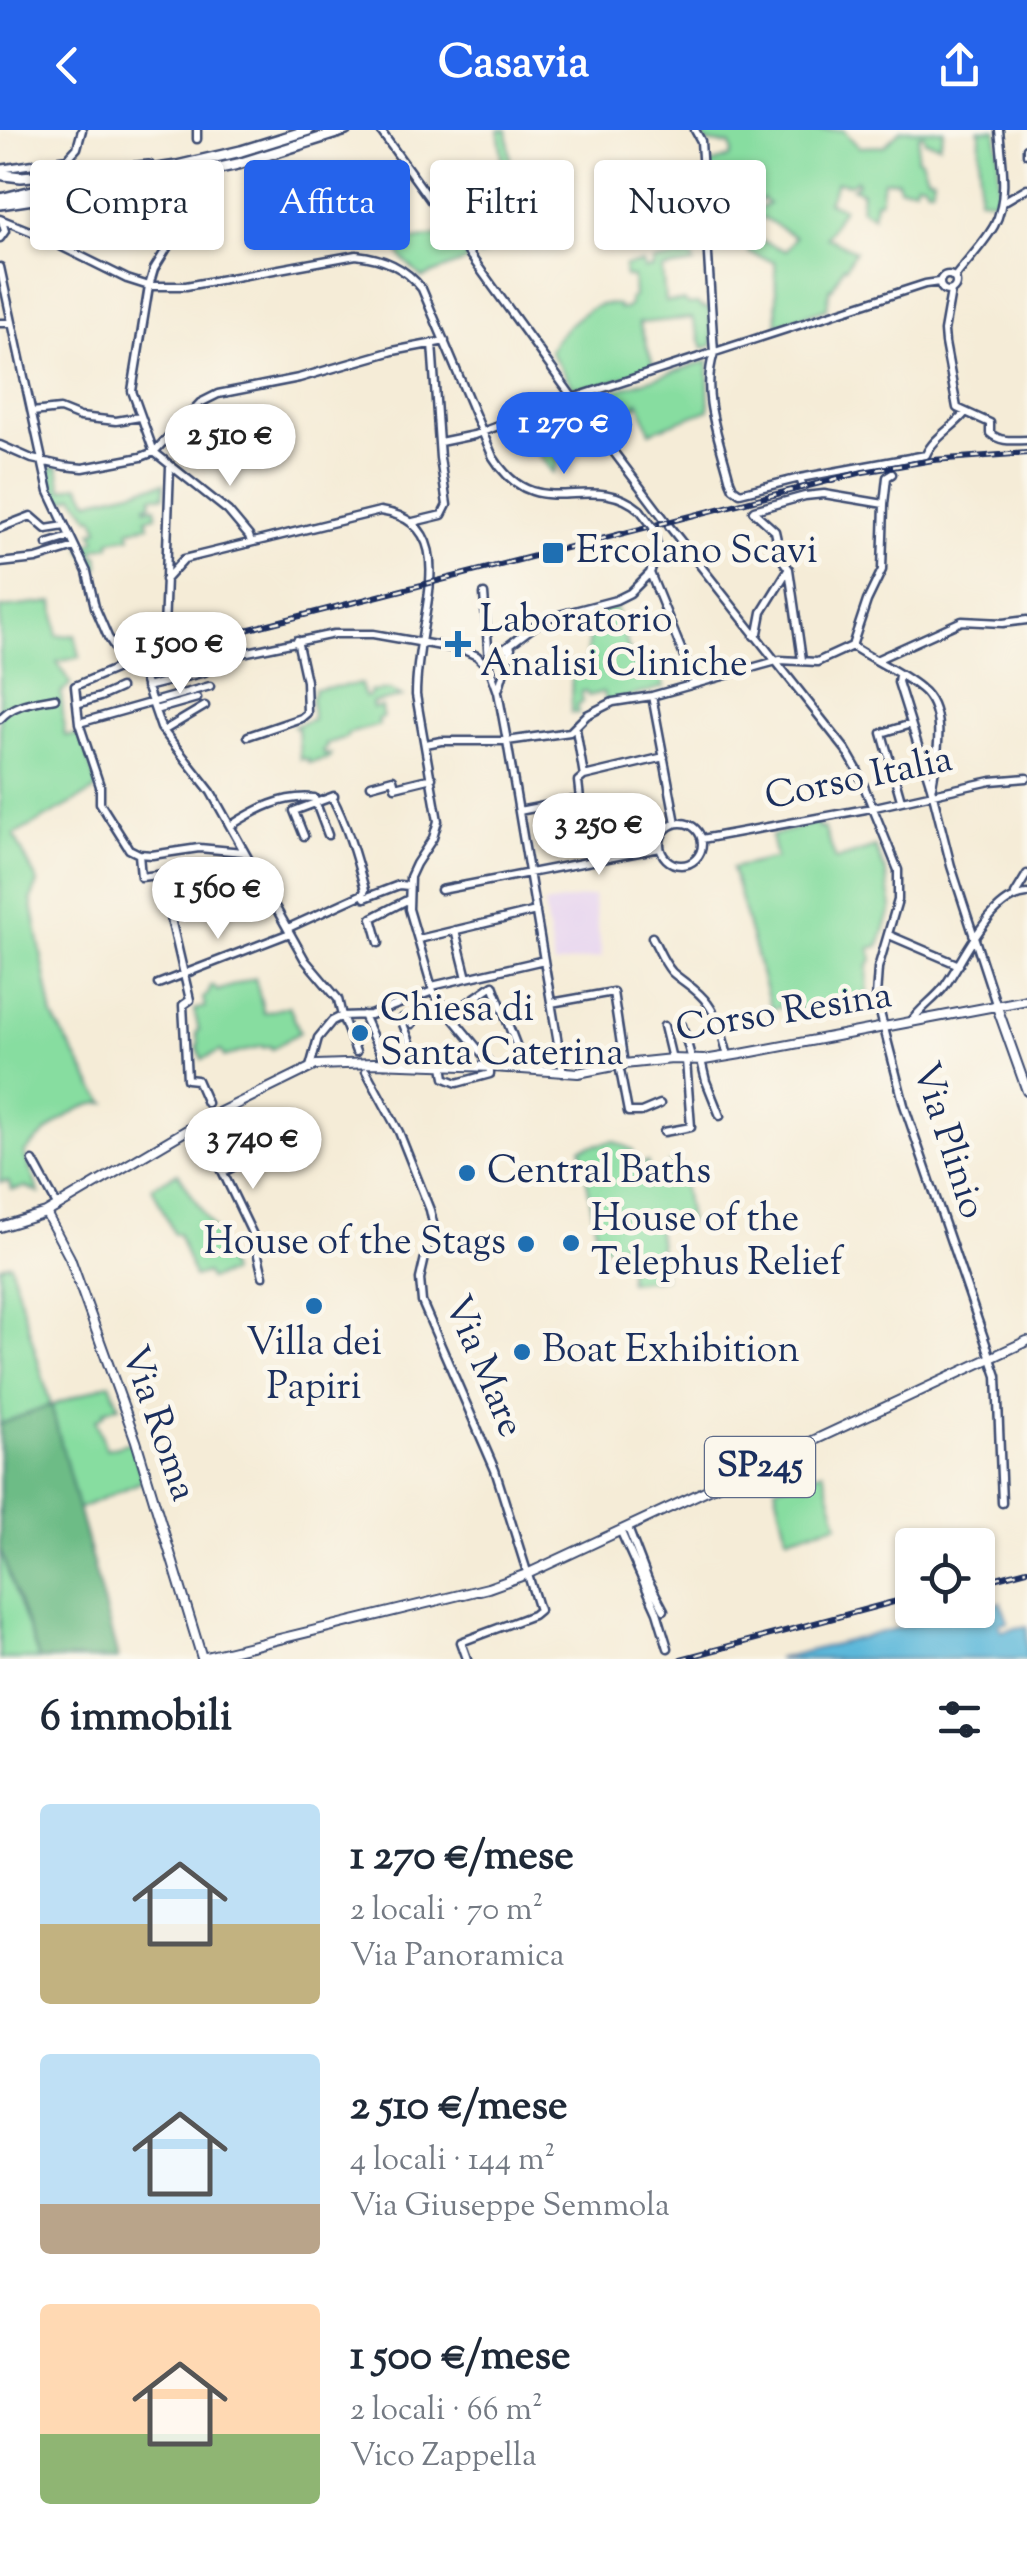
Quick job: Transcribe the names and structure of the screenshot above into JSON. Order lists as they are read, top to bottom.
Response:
{
  "streets": {
    "main road": ["Corso Resina", "Via Roma", "SP245"],
    "street": ["Corso Italia", "Via Plinio", "Via Mare"]
  },
  "crossings": [
    ["Corso Italia", "Via Plinio"],
    ["Corso Resina", "Via Plinio"],
    ["Corso Resina", "Via Roma"],
    ["Via Plinio", "SP245"],
    ["Via Mare", "SP245"],
    ["Via Roma", "SP245"]
  ],
  "places": {
    "transit": ["Ercolano Scavi"],
    "health": ["Laboratorio Analisi Cliniche"],
    "other": [
      "Chiesa di Santa Caterina",
      "Central Baths",
      "House of the Telephus Relief",
      "House of the Stags",
      "Villa dei Papiri",
      "Boat Exhibition"
    ]
  },
  "page": {
    "header": "Casavia",
    "chip": [
      "Compra",
      "Affitta",
      "Filtri",
      "Nuovo"
    ],
    "price": [
      "1 270 €",
      "2 510 €",
      "1 500 €",
      "3 250 €",
      "1 560 €",
      "3 740 €"
    ],
    "heading": "6 immobili",
    "list": [
      {
        "name": "1 270 €/mese",
        "note": "2 locali · 70 m² · Via Panoramica"
      },
      {
        "name": "2 510 €/mese",
        "note": "4 locali · 144 m² · Via Giuseppe Semmola"
      },
      {
        "name": "1 500 €/mese",
        "note": "2 locali · 66 m² · Vico Zappella"
      }
    ]
  }
}
